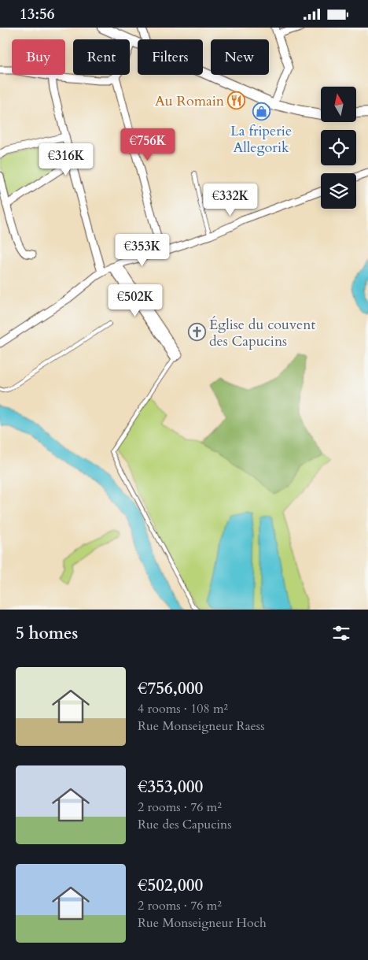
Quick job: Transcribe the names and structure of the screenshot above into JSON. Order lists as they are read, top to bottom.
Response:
{
  "places": {
    "restaurant": ["Au Romain"],
    "shop": ["La friperie Allegorik"],
    "church": ["Église du couvent des Capucins"]
  },
  "north": "top",
  "page": {
    "status": "13:56",
    "chip": [
      "Buy",
      "Rent",
      "Filters",
      "New"
    ],
    "price": [
      "€756K",
      "€316K",
      "€332K",
      "€353K",
      "€502K"
    ],
    "heading": "5 homes",
    "list": [
      {
        "name": "€756,000",
        "note": "4 rooms · 108 m² · Rue Monseigneur Raess"
      },
      {
        "name": "€353,000",
        "note": "2 rooms · 76 m² · Rue des Capucins"
      },
      {
        "name": "€502,000",
        "note": "2 rooms · 76 m² · Rue Monseigneur Hoch"
      }
    ]
  }
}
